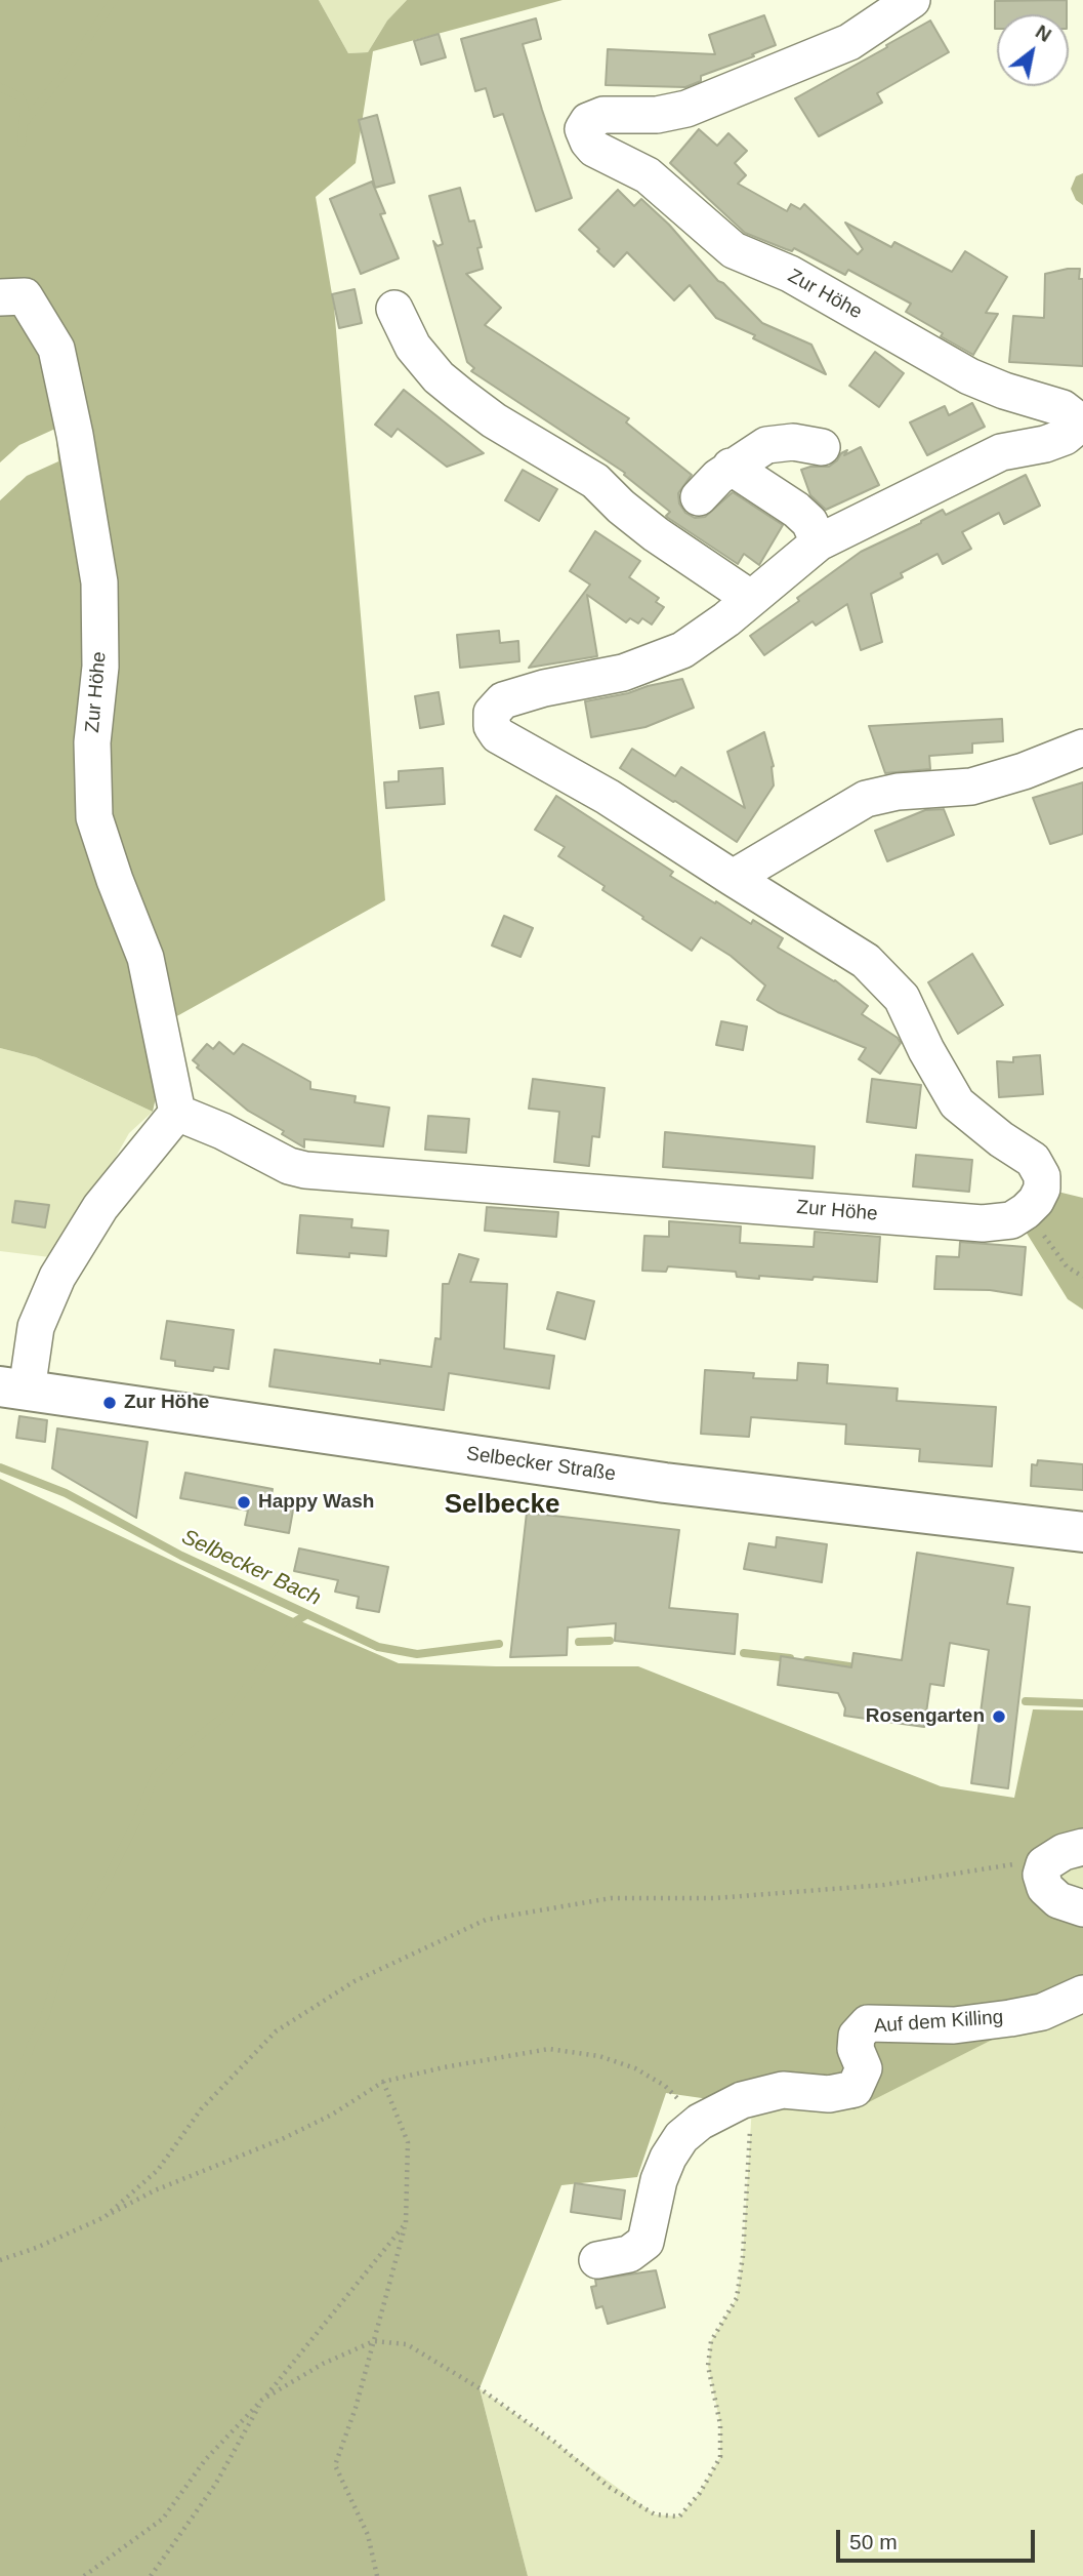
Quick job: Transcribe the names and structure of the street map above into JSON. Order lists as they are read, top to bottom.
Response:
{
  "streets": {
    "main road": ["Selbecker Straße"],
    "street": ["Zur Höhe", "Auf dem Killing"]
  },
  "districts": ["Selbecke"],
  "water": ["Selbecker Bach"],
  "places": ["Zur Höhe", "Happy Wash", "Rosengarten"],
  "scale_bar": "50 m",
  "north": "top right"
}
